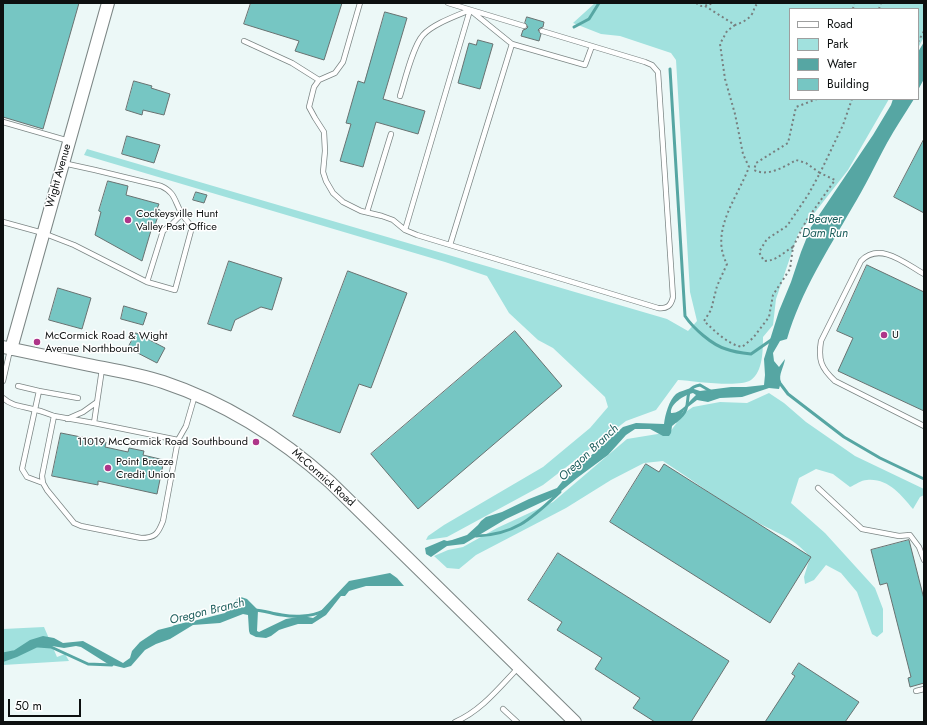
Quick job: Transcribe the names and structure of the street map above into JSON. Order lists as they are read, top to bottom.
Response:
{
  "streets": {
    "main road": ["Wight Avenue", "McCormick Road"]
  },
  "crossings": [
    ["Wight Avenue", "McCormick Road"]
  ],
  "water": ["Beaver Dam Run", "Oregon Branch"],
  "places": [
    "Cockeysville Hunt Valley Post Office",
    "U",
    "McCormick Road & Wight Avenue Northbound",
    "11019 McCormick Road Southbound",
    "Point Breeze Credit Union"
  ],
  "legend": [
    "Road",
    "Park",
    "Water",
    "Building"
  ],
  "scale_bar": "50 m"
}
